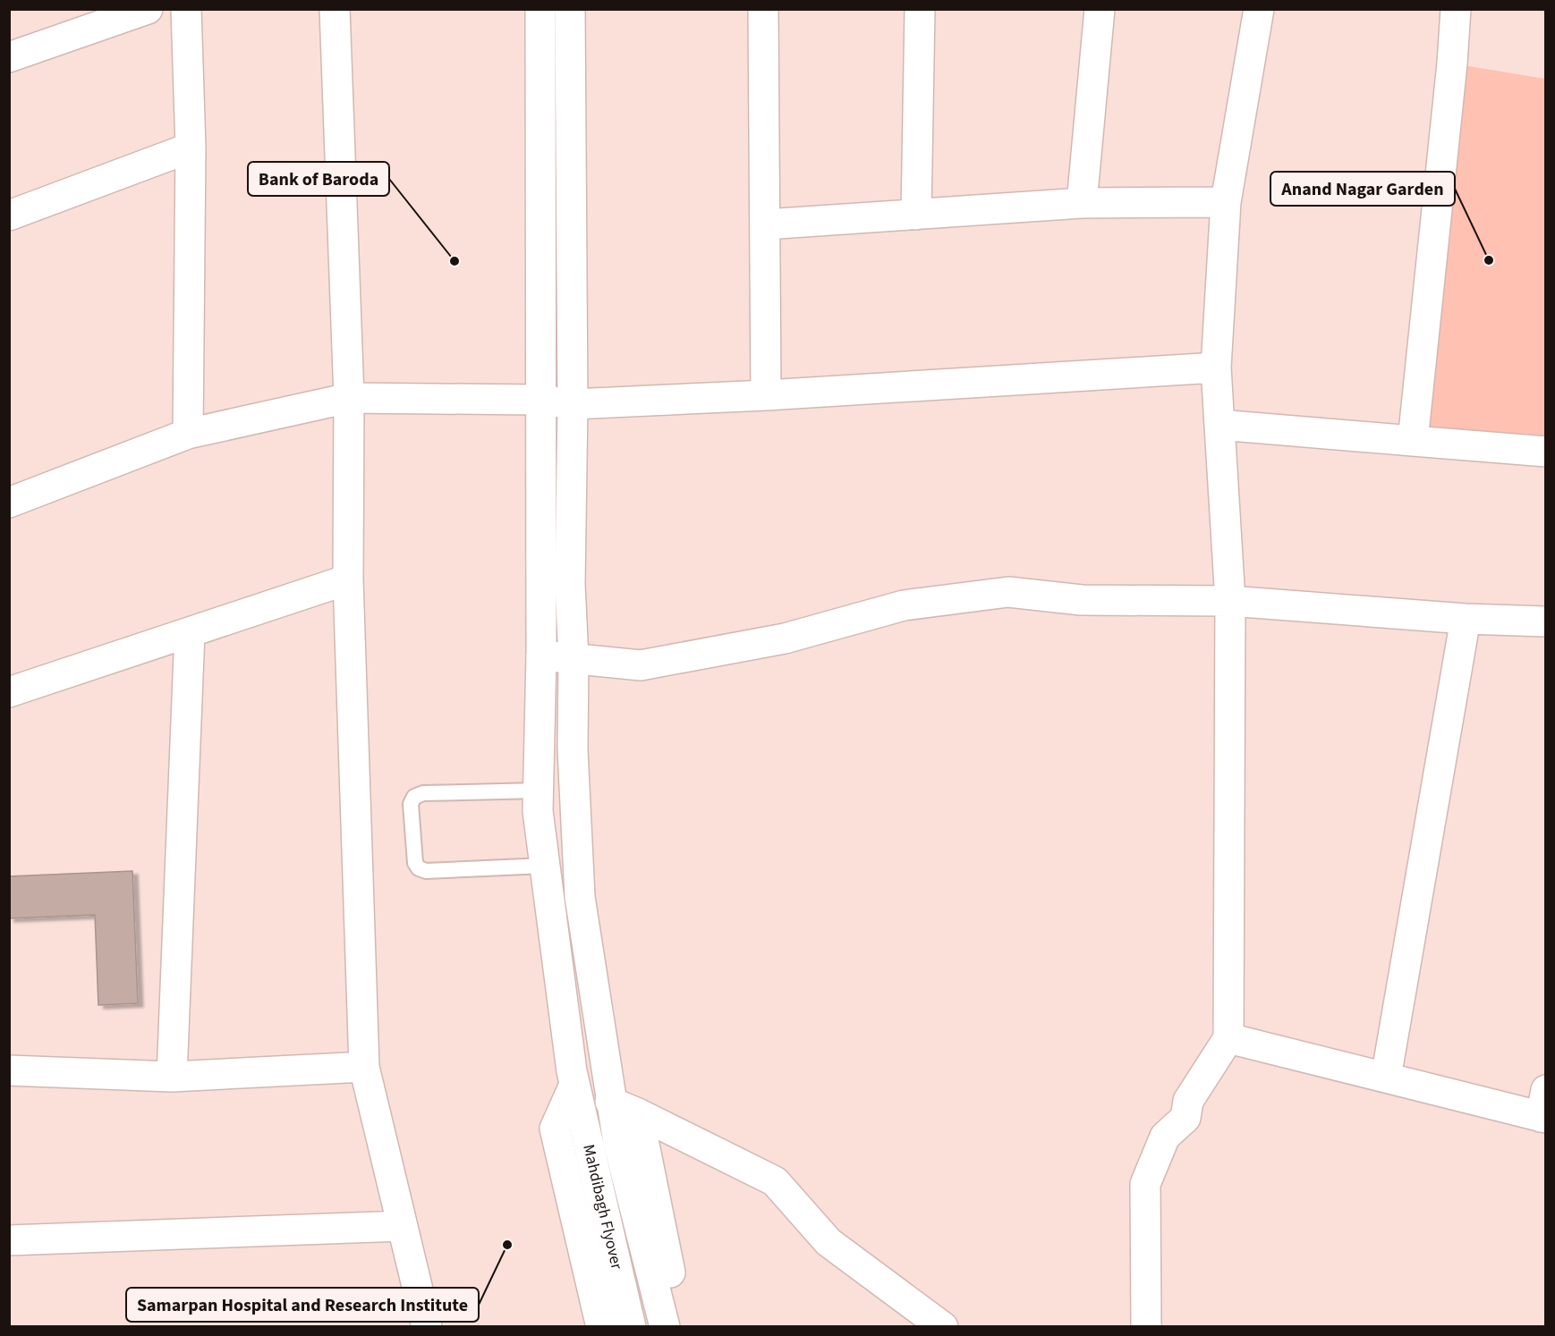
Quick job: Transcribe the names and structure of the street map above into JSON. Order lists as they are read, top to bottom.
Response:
{
  "streets": {
    "street": ["Mahdibagh Flyover"]
  },
  "places": ["Anand Nagar Garden", "Bank of Baroda", "Samarpan Hospital and Research Institute"]
}
